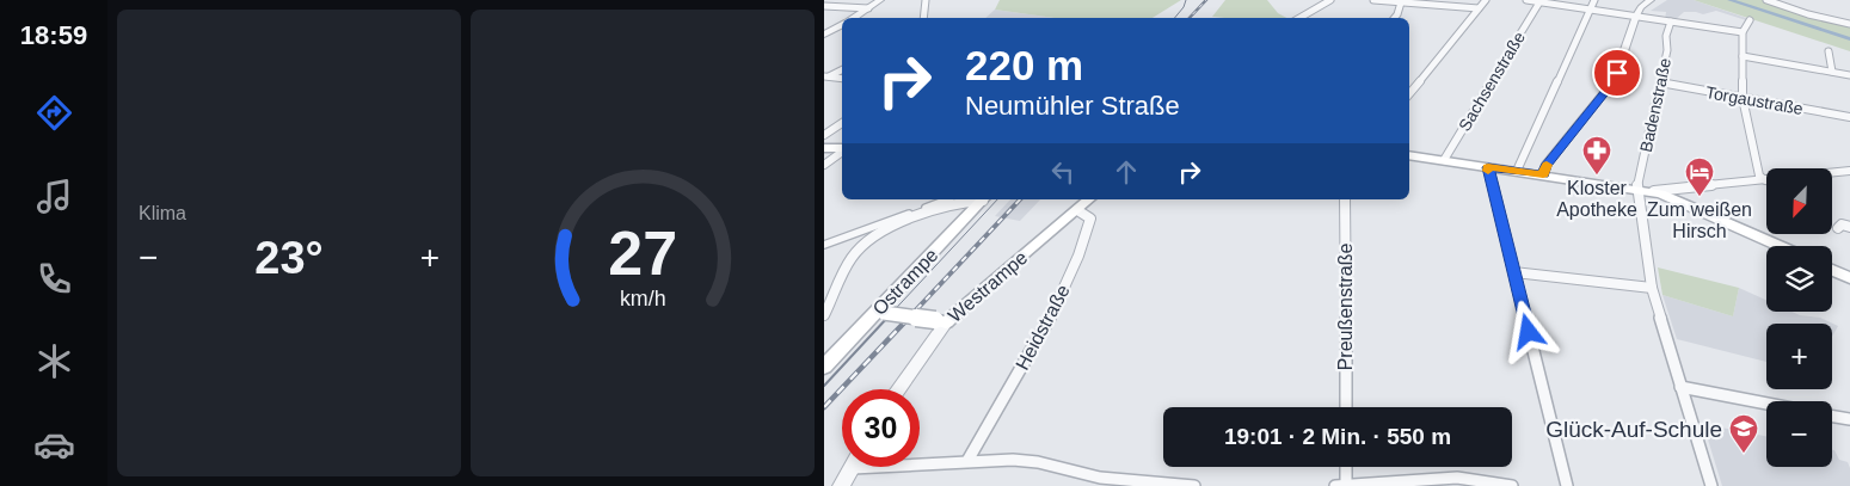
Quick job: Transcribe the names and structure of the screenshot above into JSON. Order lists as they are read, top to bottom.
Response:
{
  "streets": {
    "main road": ["Ostrampe", "Westrampe"],
    "street": [
      "Sachsenstraße",
      "Torgaustraße",
      "Badenstraße",
      "Preußenstraße",
      "Heidstraße"
    ]
  },
  "crossings": [
    ["Torgaustraße", "Badenstraße"],
    ["Westrampe", "Heidstraße"]
  ],
  "places": {
    "pharmacy": ["Kloster Apotheke"],
    "hotel": ["Zum weißen Hirsch"],
    "school or university": ["Glück-Auf-Schule"]
  },
  "north": "bottom left",
  "page": {
    "tabs": "18:59",
    "tile": "Klima",
    "turn": ["220 m", "Neumühler Straße"],
    "map_buttons": ["+", "−"],
    "heat": ["−", "23°", "+"],
    "limit": "30",
    "trip": "19:01 · 2 Min. · 550 m",
    "gauge": ["27", "km/h"]
  }
}
